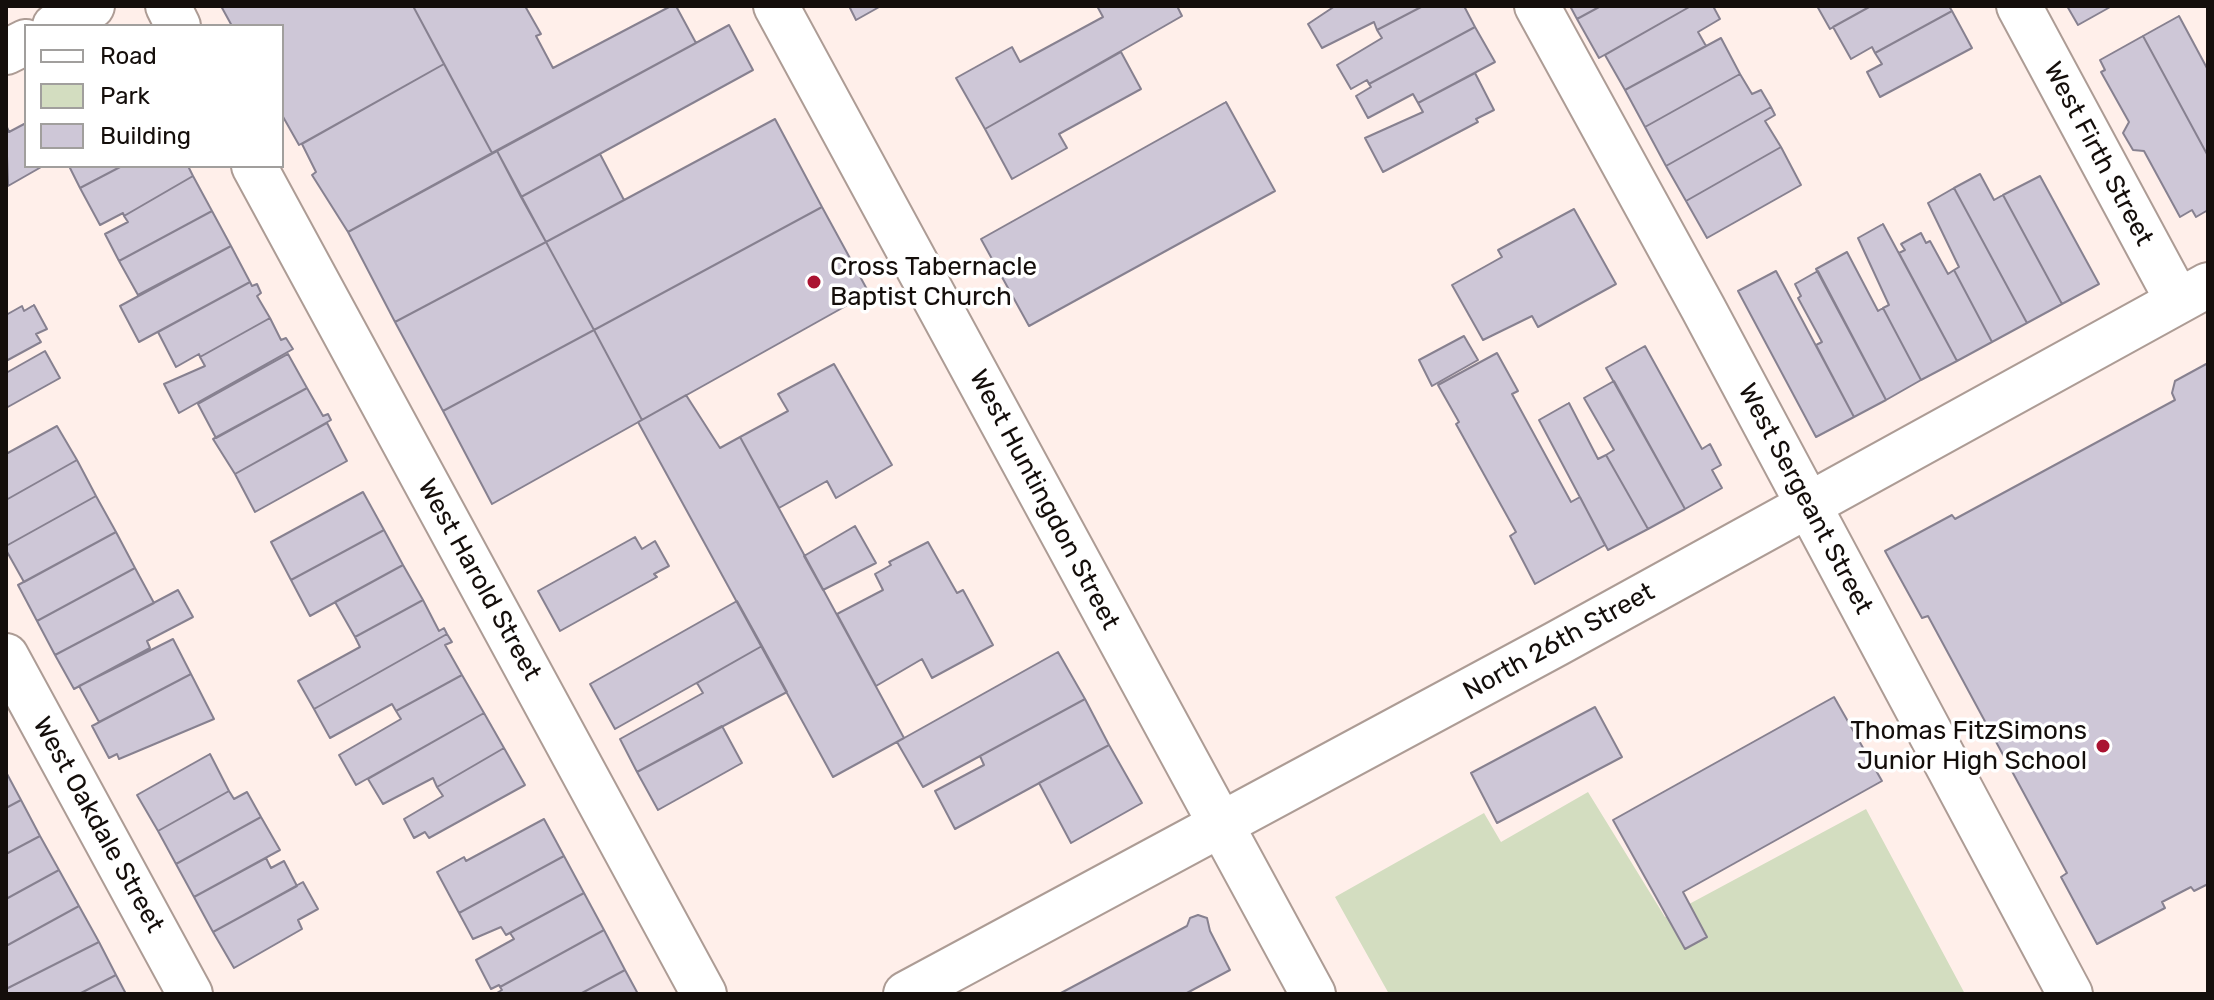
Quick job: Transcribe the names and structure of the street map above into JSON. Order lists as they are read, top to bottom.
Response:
{
  "streets": {
    "street": [
      "West Firth Street",
      "West Sergeant Street",
      "West Huntingdon Street",
      "West Harold Street",
      "North 26th Street",
      "West Oakdale Street"
    ]
  },
  "crossings": [
    ["West Firth Street", "North 26th Street"],
    ["West Sergeant Street", "North 26th Street"],
    ["West Huntingdon Street", "North 26th Street"]
  ],
  "places": ["Cross Tabernacle Baptist Church", "Thomas FitzSimons Junior High School"],
  "legend": ["Road", "Park", "Building"]
}
